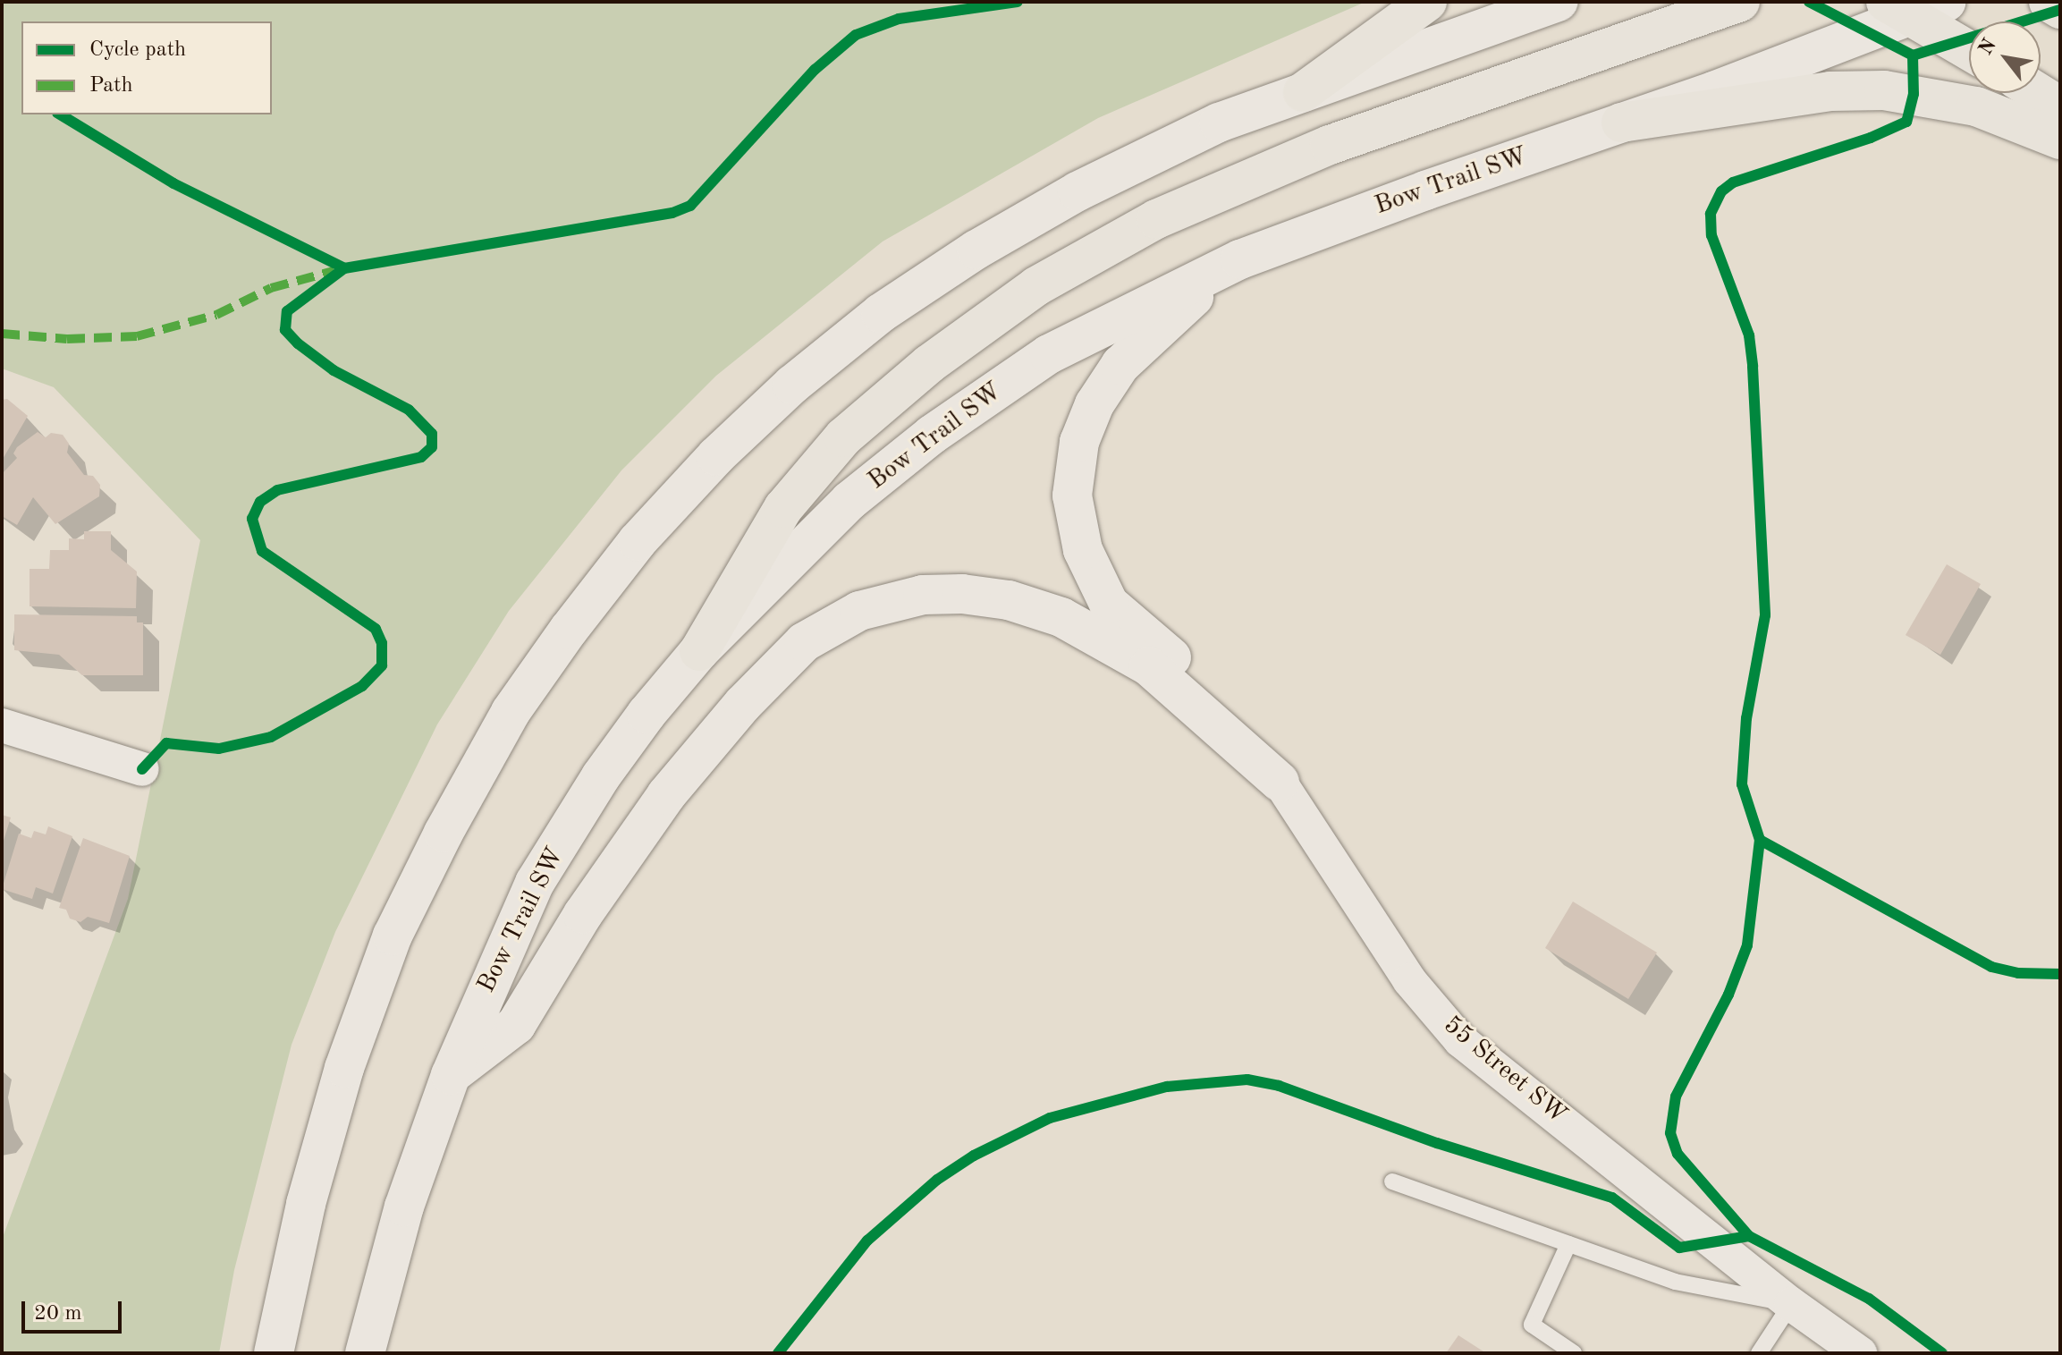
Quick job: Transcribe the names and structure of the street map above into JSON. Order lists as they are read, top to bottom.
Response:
{
  "streets": {
    "main road": ["Bow Trail SW"],
    "street": ["55 Street SW"]
  },
  "legend": ["Cycle path", "Path"],
  "scale_bar": "20 m",
  "north": "top left"
}
